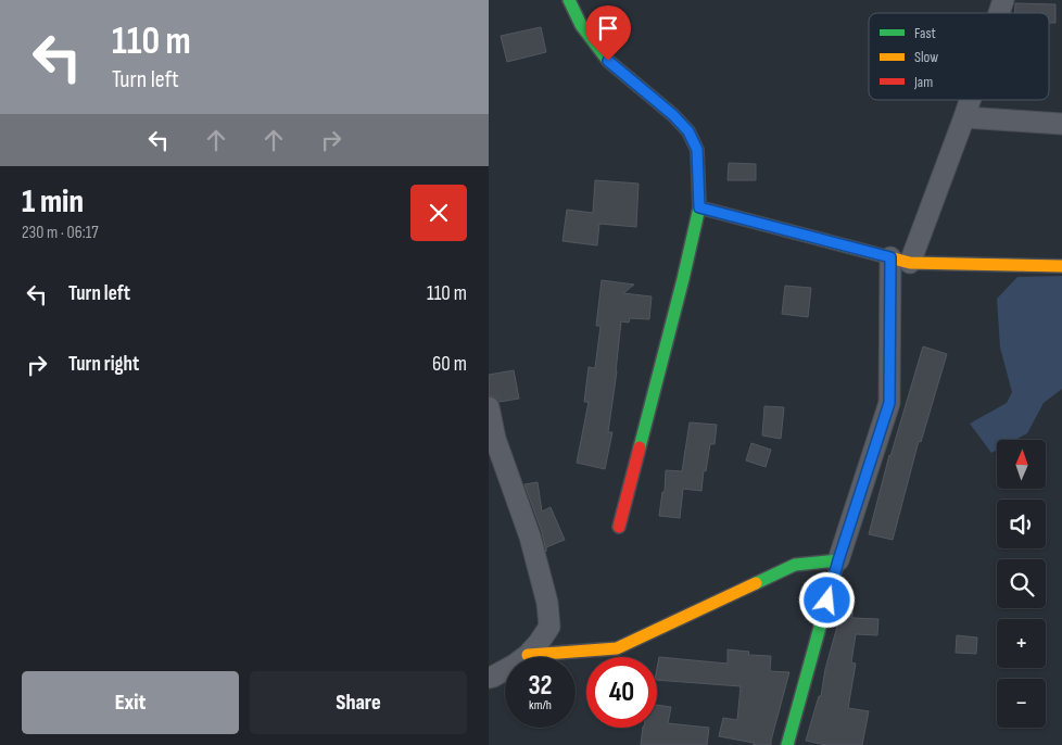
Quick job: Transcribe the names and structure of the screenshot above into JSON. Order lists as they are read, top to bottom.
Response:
{
  "legend": ["Fast", "Slow", "Jam"],
  "north": "top",
  "page": {
    "turn": ["110 m", "Turn left"],
    "heading": ["1 min", "230 m · 06:17"],
    "list": [
      {
        "name": "Turn left",
        "value": "110 m"
      },
      {
        "name": "Turn right",
        "value": "60 m"
      }
    ],
    "map_buttons": ["+", "−"],
    "speed": "32 km/h",
    "limit": "40",
    "buttons": ["Exit", "Share"]
  }
}
